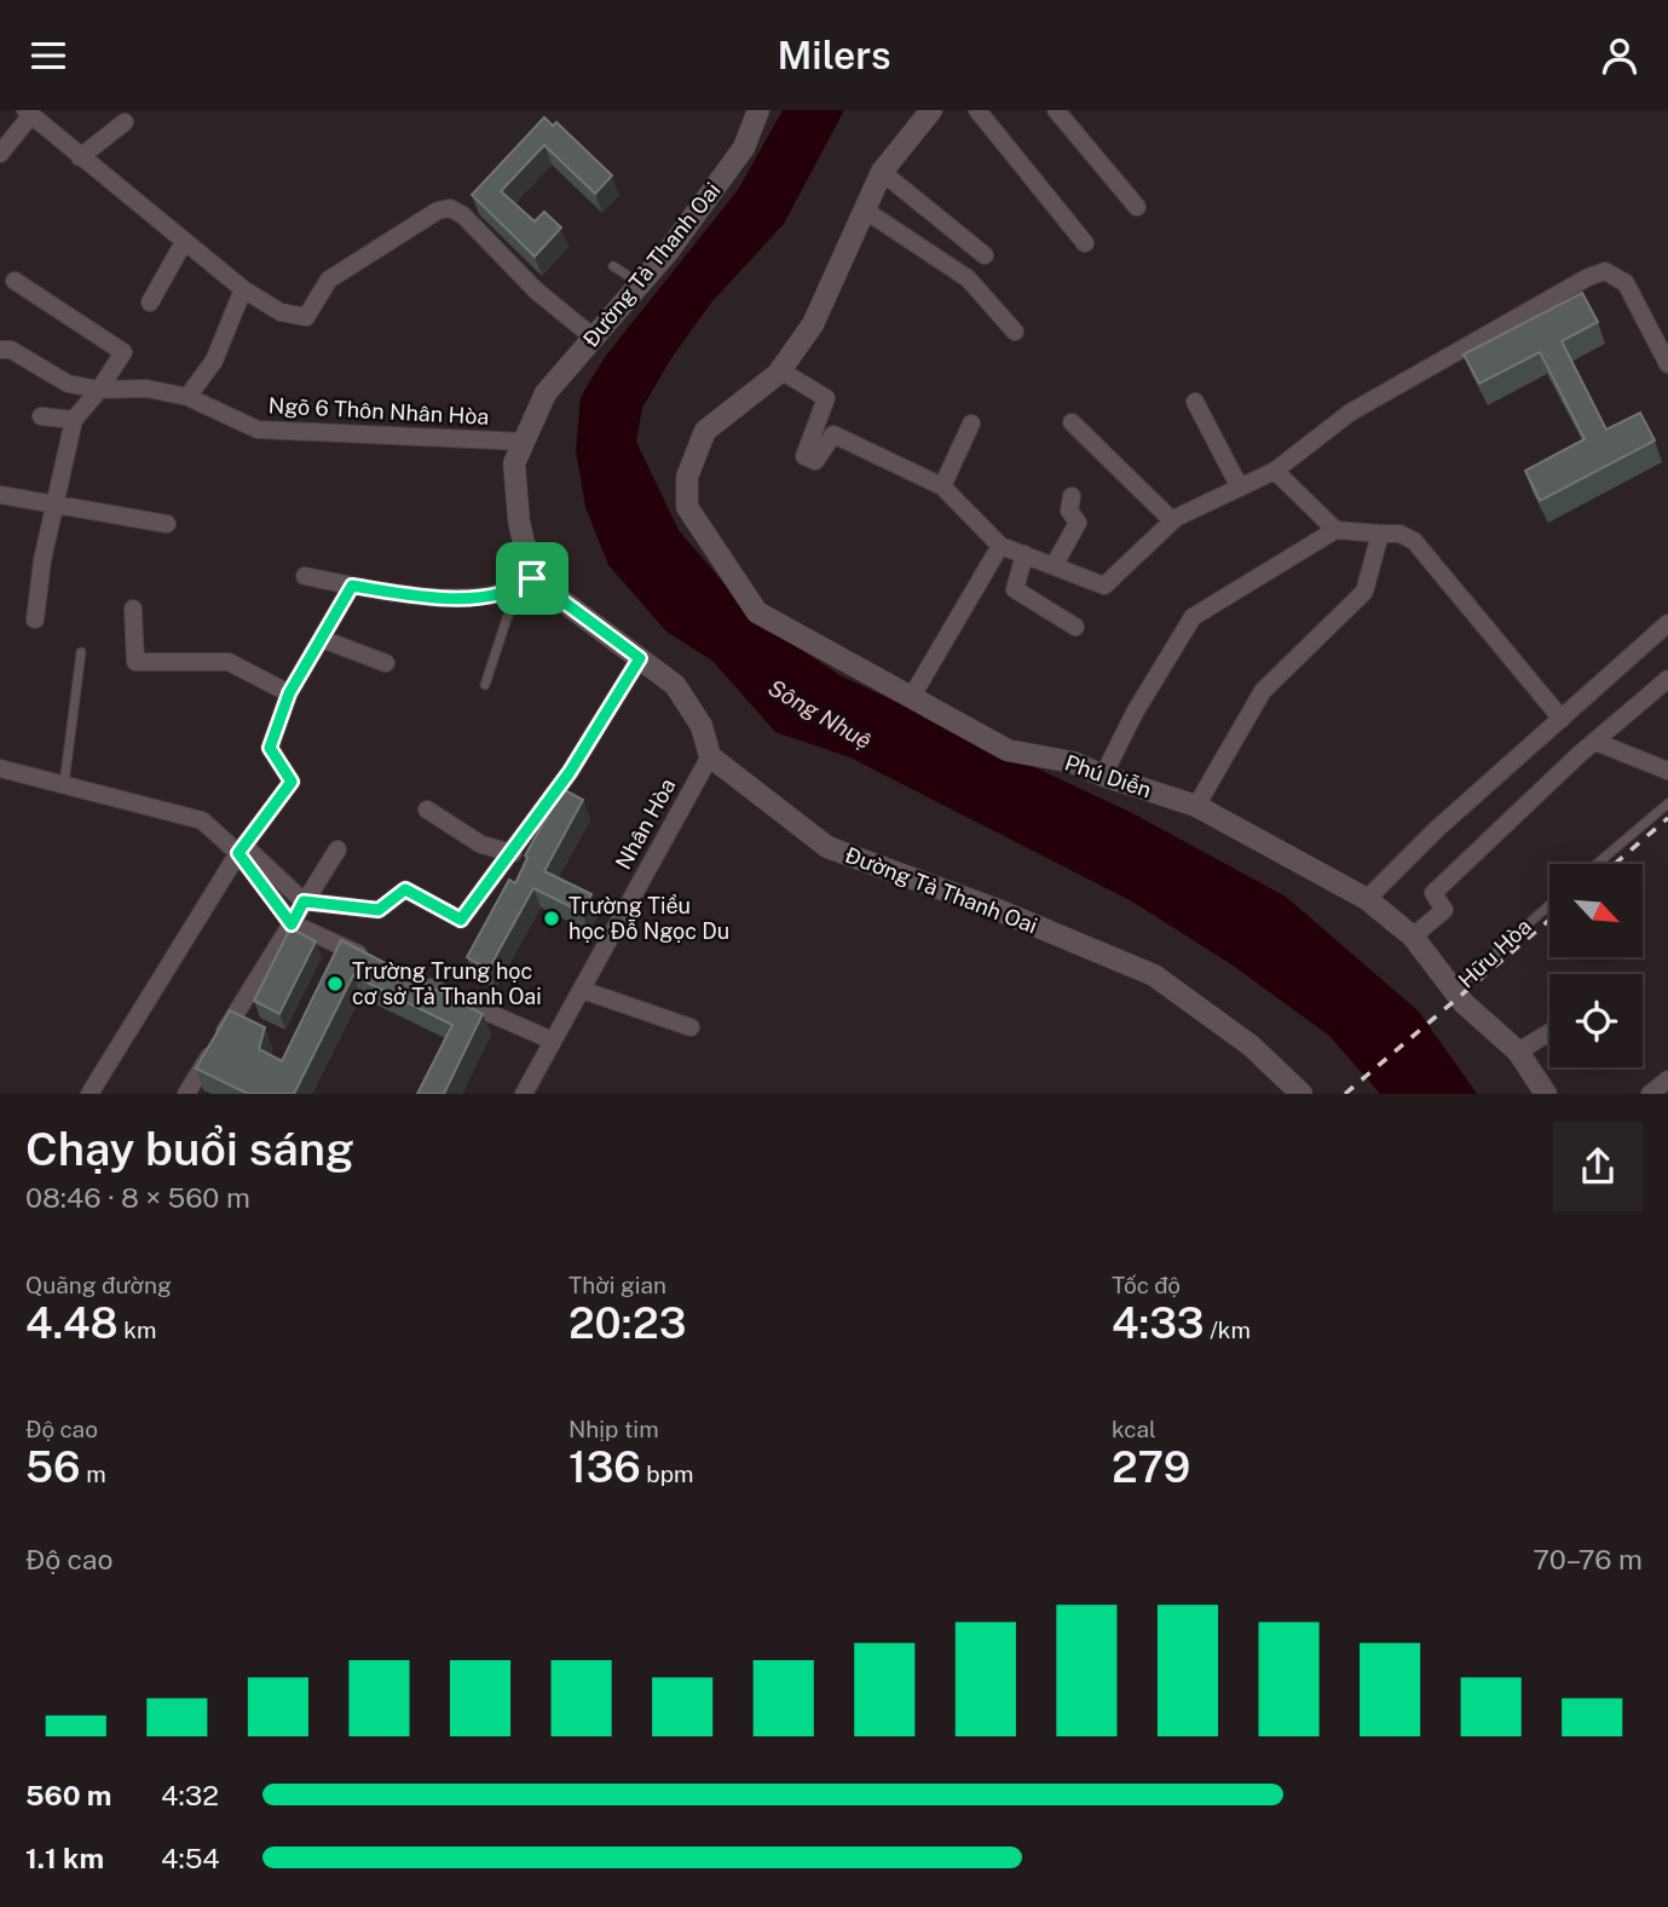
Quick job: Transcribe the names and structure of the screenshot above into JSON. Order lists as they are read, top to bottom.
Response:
{
  "streets": {
    "street": [
      "Đường Tả Thanh Oai",
      "Ngõ 6 Thôn Nhân Hòa",
      "Phú Diễn",
      "Nhân Hòa",
      "Hữu Hòa"
    ]
  },
  "crossings": [
    ["Đường Tả Thanh Oai", "Ngõ 6 Thôn Nhân Hòa"],
    ["Đường Tả Thanh Oai", "Nhân Hòa"],
    ["Phú Diễn", "Hữu Hòa"]
  ],
  "water": ["Sông Nhuệ"],
  "places": ["Trường Tiểu học Đỗ Ngọc Du", "Trường Trung học cơ sở Tả Thanh Oai"],
  "north": "bottom right",
  "page": {
    "header": "Milers",
    "heading": ["Chạy buổi sáng", "08:46 · 8 × 560 m"],
    "stats": [
      ["Quãng đường", "4.48 km"],
      ["Thời gian", "20:23"],
      ["Tốc độ", "4:33 /km"],
      ["Độ cao", "56 m"],
      ["Nhịp tim", "136 bpm"],
      ["kcal", "279"]
    ],
    "chart": ["Độ cao", "70–76 m"],
    "list": [
      {
        "name": "560 m",
        "note": "4:32"
      },
      {
        "name": "1.1 km",
        "note": "4:54"
      }
    ]
  }
}
